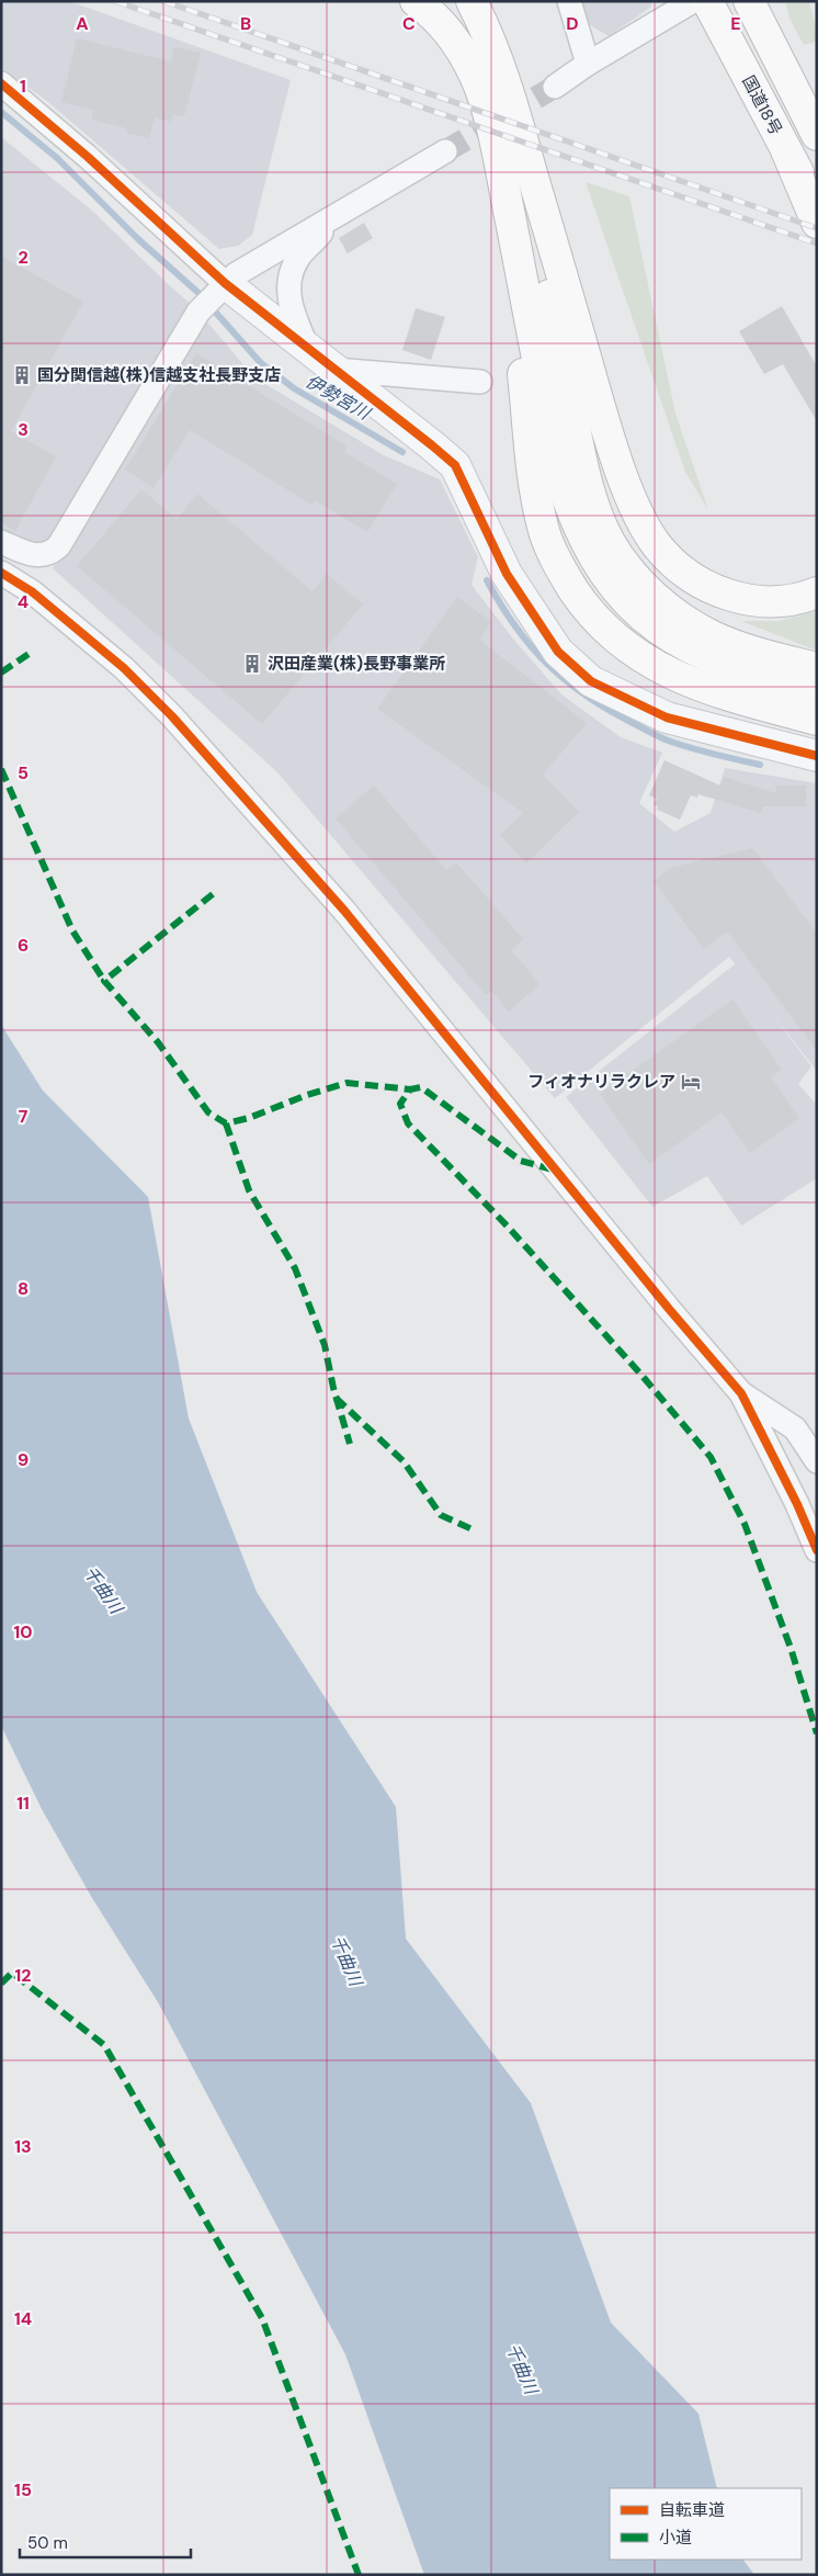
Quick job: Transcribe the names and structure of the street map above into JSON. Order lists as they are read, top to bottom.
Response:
{
  "streets": {
    "highway": ["国道18号"]
  },
  "water": ["伊勢宮川", "千曲川"],
  "places": {
    "building": ["国分関信越(株)信越支社長野支店", "沢田産業(株)長野事業所"],
    "hotel": ["フィオナリラクレア"]
  },
  "legend": ["自転車道", "小道"],
  "scale_bar": "50 m",
  "grid": {
    "columns": [
      "A",
      "B",
      "C",
      "D",
      "E"
    ],
    "rows": [
      "1",
      "2",
      "3",
      "4",
      "5",
      "6",
      "7",
      "8",
      "9",
      "10",
      "11",
      "12",
      "13",
      "14",
      "15"
    ]
  }
}
